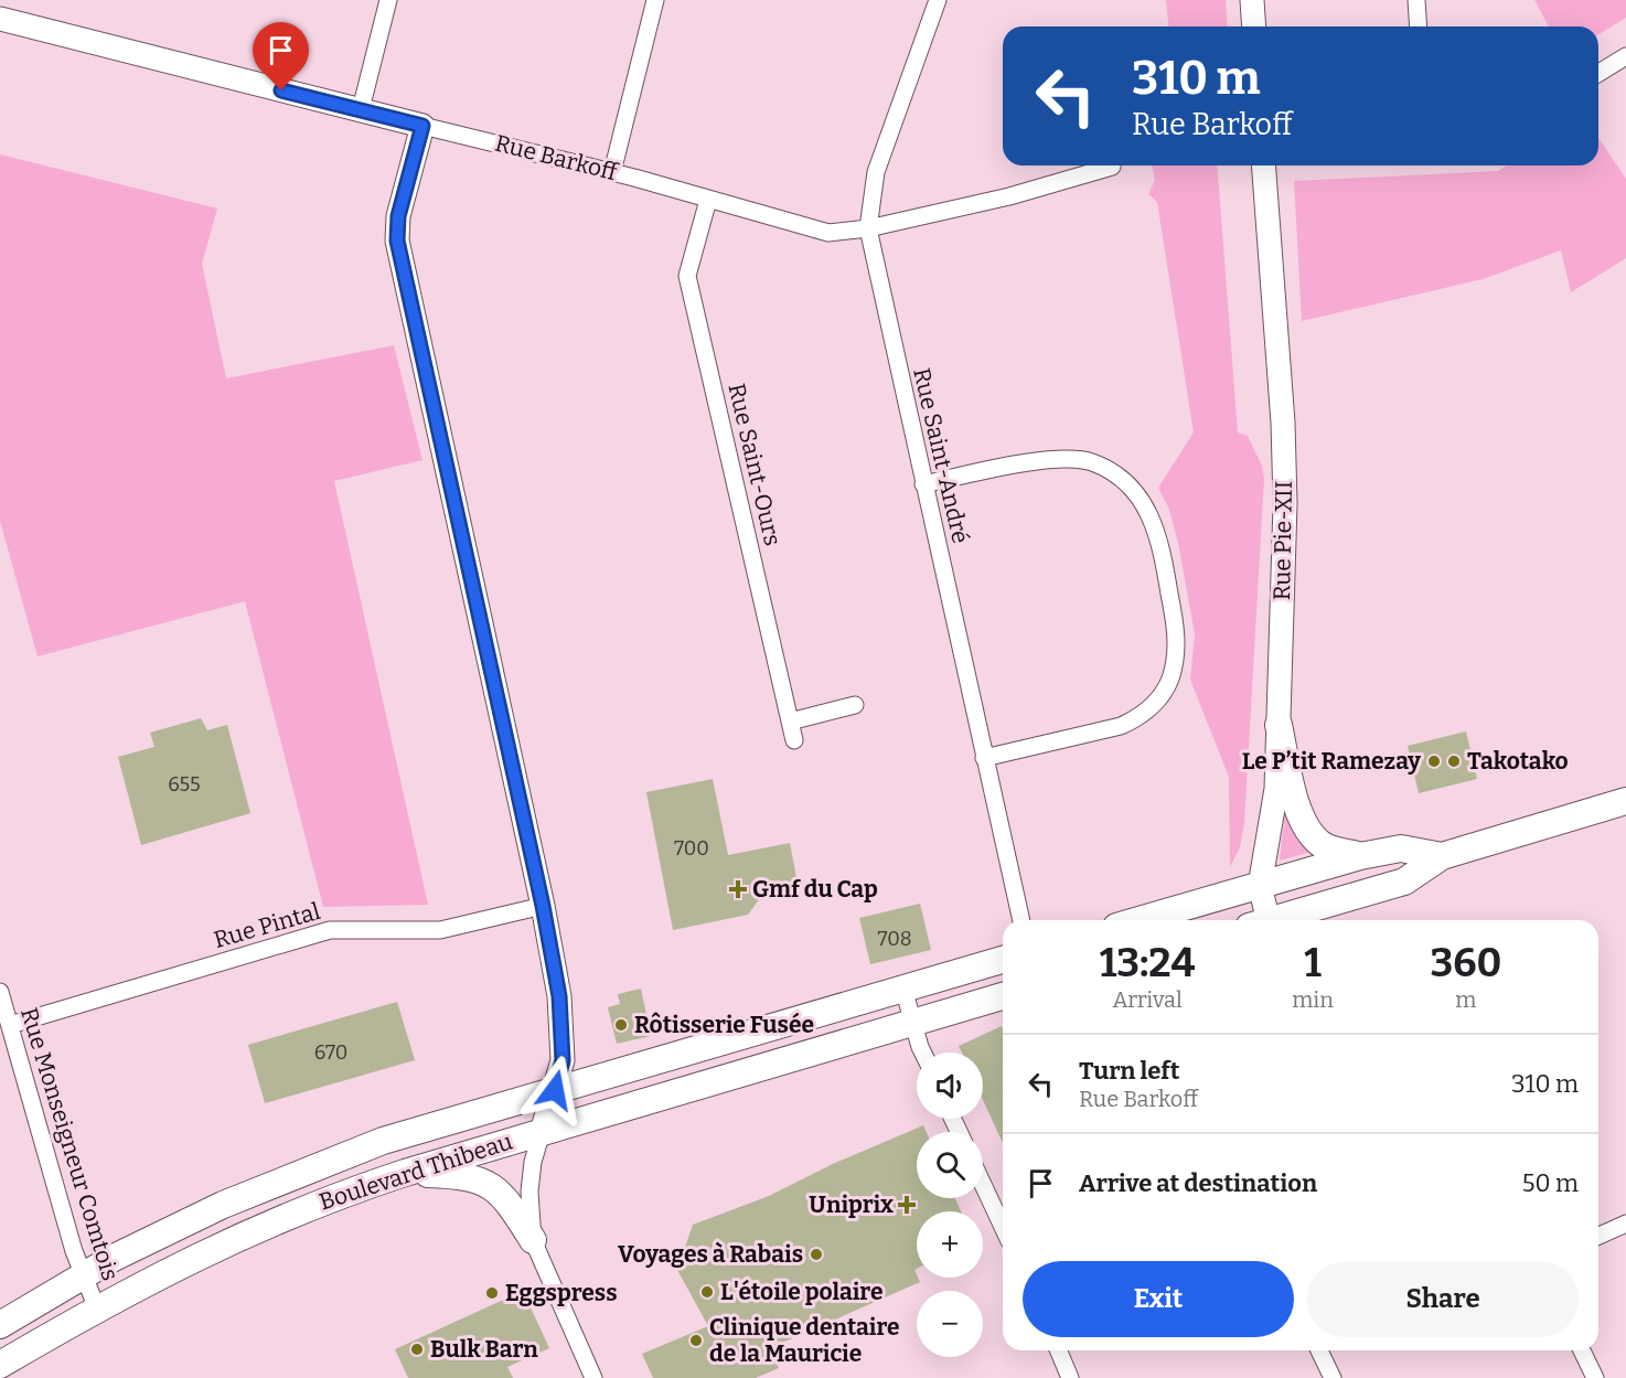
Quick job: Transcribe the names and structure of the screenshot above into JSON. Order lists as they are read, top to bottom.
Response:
{
  "streets": {
    "main road": ["Boulevard Thibeau"],
    "street": [
      "Rue Barkoff",
      "Rue Saint-André",
      "Rue Saint-Ours",
      "Rue Pie-XII",
      "Rue Pintal",
      "Rue Monseigneur Comtois"
    ]
  },
  "crossings": [
    ["Rue Barkoff", "Rue Saint-André"],
    ["Rue Barkoff", "Rue Saint-Ours"],
    ["Rue Pintal", "Rue Monseigneur Comtois"],
    ["Rue Monseigneur Comtois", "Boulevard Thibeau"]
  ],
  "places": {
    "other": [
      "Le P’tit Ramezay",
      "Takotako",
      "Rôtisserie Fusée",
      "Voyages à Rabais",
      "L'étoile polaire",
      "Eggspress",
      "Clinique dentaire de la Mauricie",
      "Bulk Barn"
    ],
    "health": ["Gmf du Cap", "Uniprix"]
  },
  "house_numbers": [
    "655",
    "700",
    "708",
    "670"
  ],
  "page": {
    "turn": ["310 m", "Rue Barkoff"],
    "eta": [
      "13:24",
      "Arrival",
      "1",
      "min",
      "360",
      "m"
    ],
    "list": [
      {
        "name": "Turn left",
        "note": "Rue Barkoff",
        "value": "310 m"
      },
      {
        "name": "Arrive at destination",
        "value": "50 m"
      }
    ],
    "map_buttons": ["+", "−"],
    "buttons": ["Exit", "Share"]
  }
}
